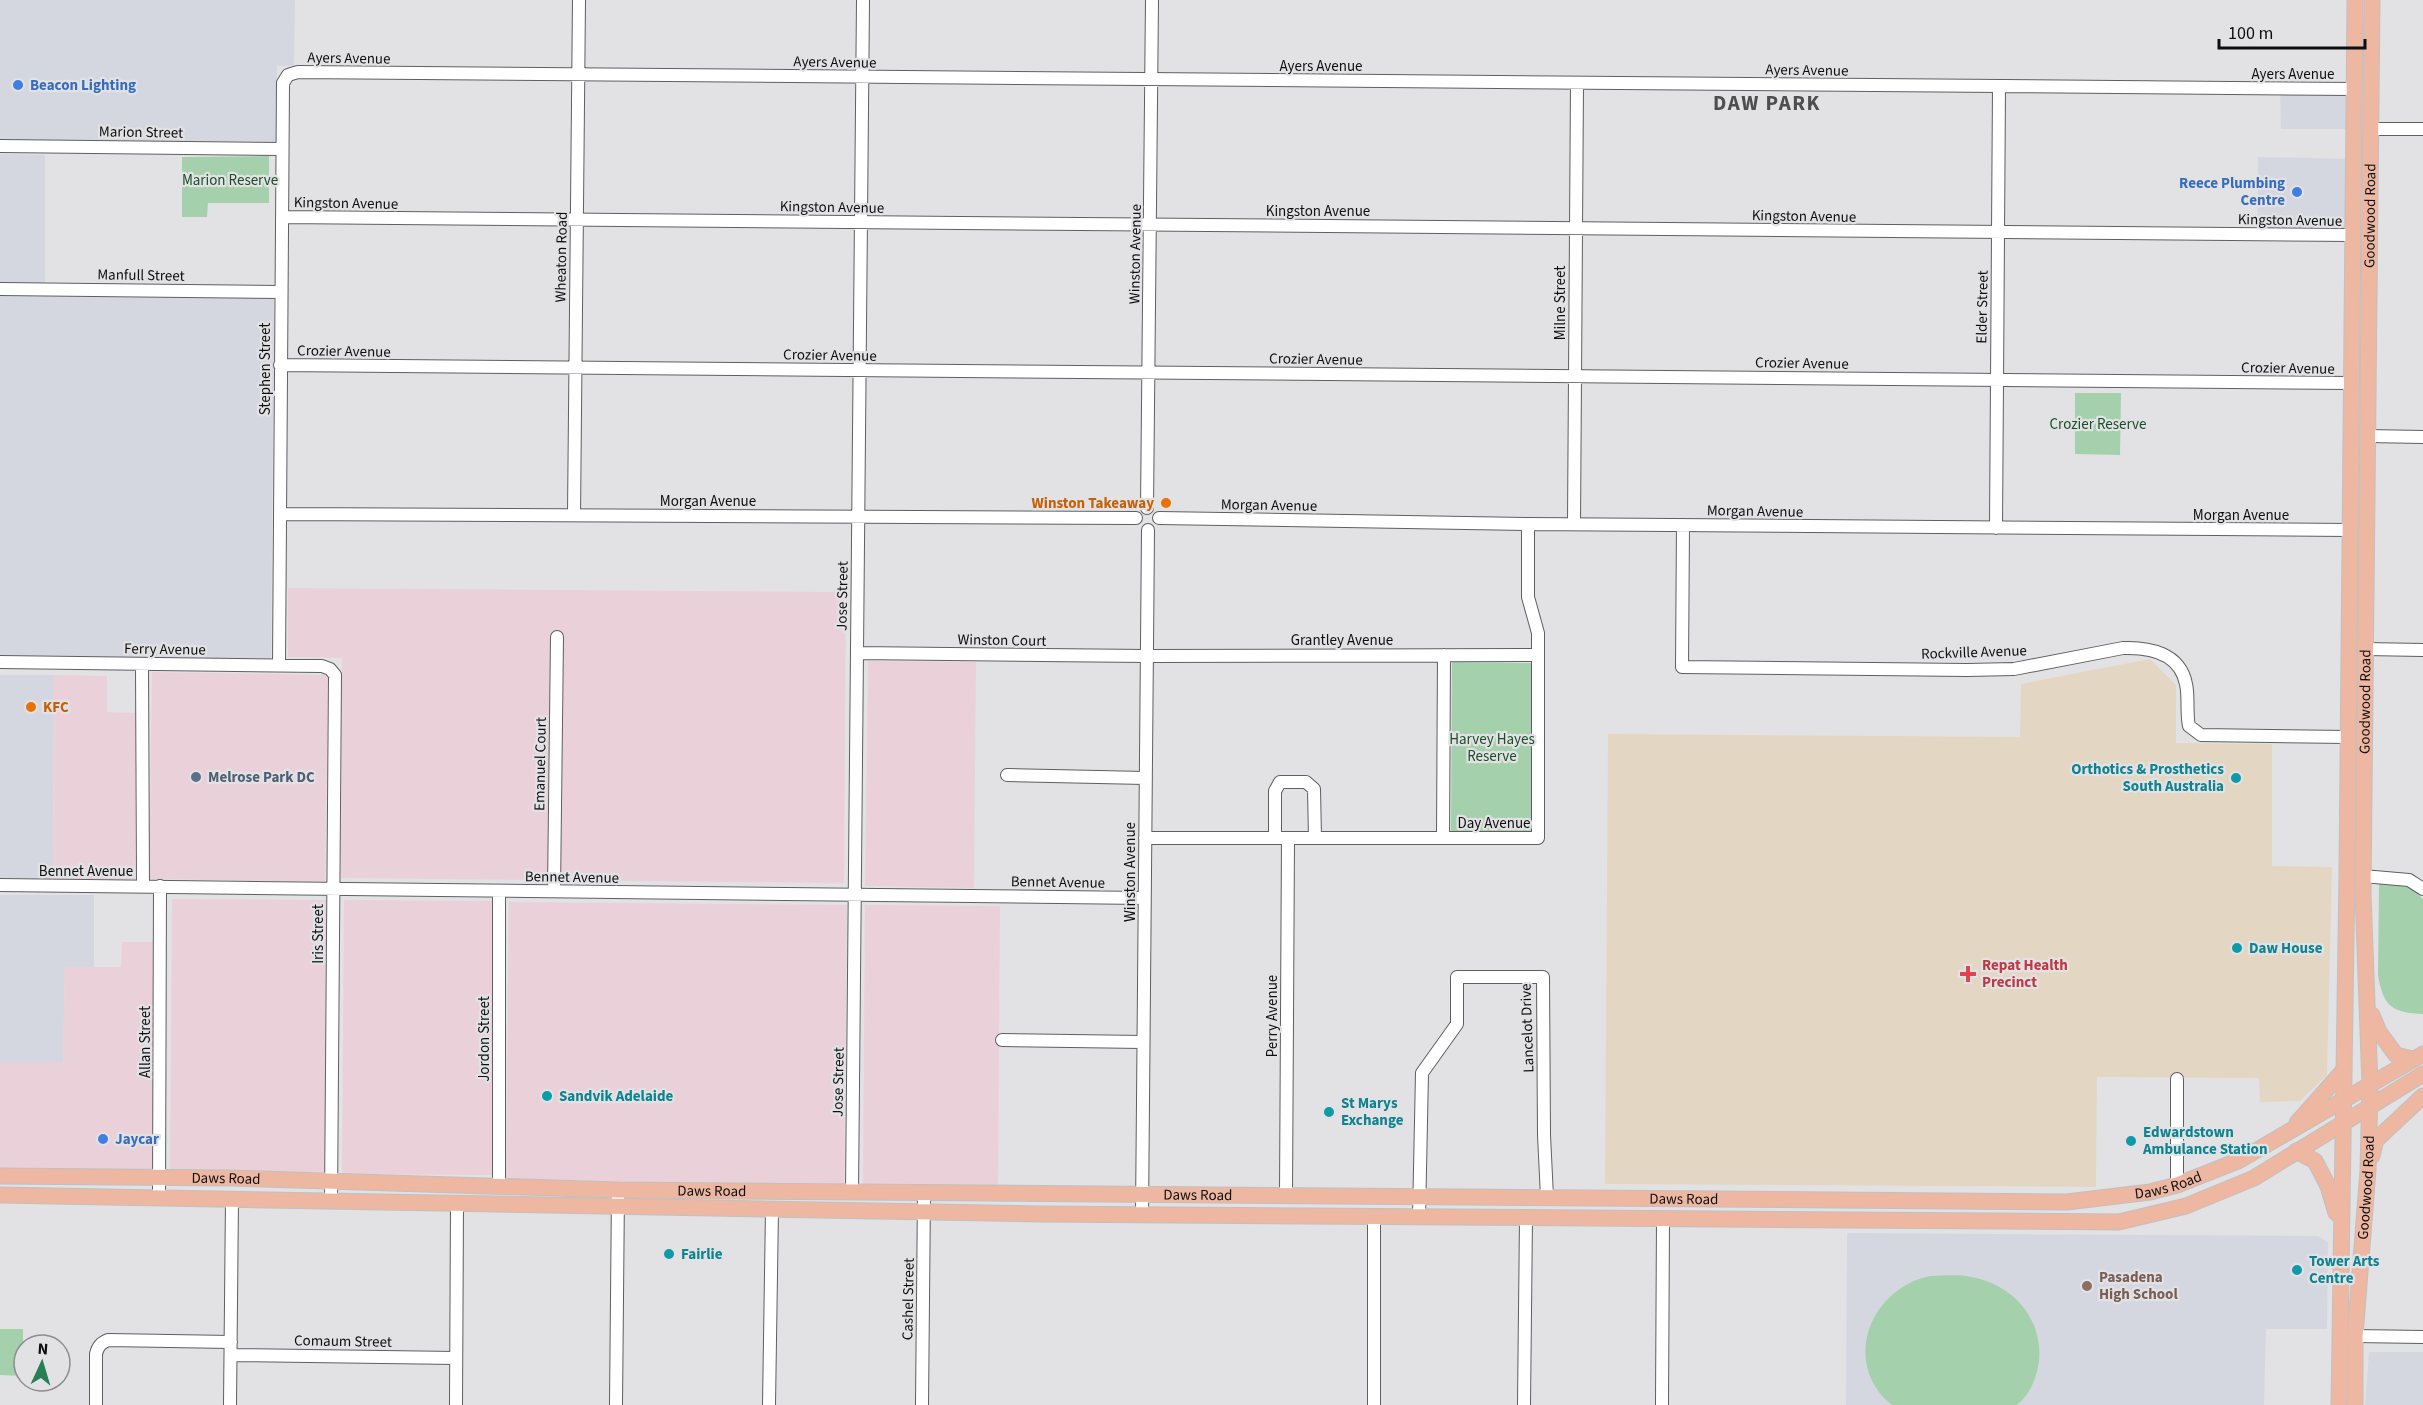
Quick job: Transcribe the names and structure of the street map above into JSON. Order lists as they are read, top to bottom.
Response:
{
  "streets": {
    "main road": ["Goodwood Road", "Daws Road"],
    "street": [
      "Ayers Avenue",
      "Marion Street",
      "Kingston Avenue",
      "Winston Avenue",
      "Wheaton Road",
      "Manfull Street",
      "Milne Street",
      "Elder Street",
      "Crozier Avenue",
      "Stephen Street",
      "Morgan Avenue",
      "Jose Street",
      "Winston Court",
      "Grantley Avenue",
      "Ferry Avenue",
      "Rockville Avenue",
      "Emanuel Court",
      "Day Avenue",
      "Bennet Avenue",
      "Iris Street",
      "Perry Avenue",
      "Lancelot Drive",
      "Jordon Street",
      "Allan Street",
      "Cashel Street",
      "Comaum Street"
    ]
  },
  "crossings": [
    ["Ayers Avenue", "Goodwood Road"],
    ["Ayers Avenue", "Winston Avenue"],
    ["Ayers Avenue", "Wheaton Road"],
    ["Ayers Avenue", "Milne Street"],
    ["Ayers Avenue", "Elder Street"],
    ["Ayers Avenue", "Stephen Street"],
    ["Ayers Avenue", "Jose Street"],
    ["Marion Street", "Stephen Street"],
    ["Kingston Avenue", "Goodwood Road"],
    ["Kingston Avenue", "Winston Avenue"],
    ["Kingston Avenue", "Wheaton Road"],
    ["Kingston Avenue", "Milne Street"],
    ["Kingston Avenue", "Elder Street"],
    ["Kingston Avenue", "Stephen Street"],
    ["Kingston Avenue", "Jose Street"],
    ["Goodwood Road", "Crozier Avenue"],
    ["Goodwood Road", "Morgan Avenue"],
    ["Goodwood Road", "Rockville Avenue"],
    ["Goodwood Road", "Daws Road"],
    ["Winston Avenue", "Crozier Avenue"],
    ["Winston Avenue", "Morgan Avenue"],
    ["Winston Avenue", "Winston Court"],
    ["Winston Avenue", "Grantley Avenue"],
    ["Winston Avenue", "Day Avenue"],
    ["Winston Avenue", "Bennet Avenue"],
    ["Winston Avenue", "Daws Road"],
    ["Wheaton Road", "Crozier Avenue"],
    ["Wheaton Road", "Morgan Avenue"],
    ["Manfull Street", "Stephen Street"],
    ["Milne Street", "Crozier Avenue"],
    ["Milne Street", "Morgan Avenue"],
    ["Elder Street", "Crozier Avenue"],
    ["Elder Street", "Morgan Avenue"],
    ["Crozier Avenue", "Stephen Street"],
    ["Crozier Avenue", "Jose Street"],
    ["Stephen Street", "Morgan Avenue"],
    ["Stephen Street", "Ferry Avenue"],
    ["Morgan Avenue", "Jose Street"],
    ["Morgan Avenue", "Rockville Avenue"],
    ["Morgan Avenue", "Day Avenue"],
    ["Jose Street", "Winston Court"],
    ["Jose Street", "Bennet Avenue"],
    ["Jose Street", "Daws Road"],
    ["Winston Court", "Grantley Avenue"],
    ["Grantley Avenue", "Day Avenue"],
    ["Ferry Avenue", "Iris Street"],
    ["Emanuel Court", "Bennet Avenue"],
    ["Day Avenue", "Perry Avenue"],
    ["Bennet Avenue", "Iris Street"],
    ["Bennet Avenue", "Jordon Street"],
    ["Bennet Avenue", "Allan Street"],
    ["Iris Street", "Daws Road"],
    ["Perry Avenue", "Daws Road"],
    ["Lancelot Drive", "Daws Road"],
    ["Jordon Street", "Daws Road"],
    ["Allan Street", "Daws Road"],
    ["Daws Road", "Cashel Street"]
  ],
  "districts": ["DAW PARK"],
  "parks": ["Marion Reserve", "Crozier Reserve", "Harvey Hayes Reserve"],
  "places": {
    "other": [
      "Beacon Lighting",
      "Reece Plumbing Centre",
      "Winston Takeaway",
      "KFC",
      "Melrose Park DC",
      "Orthotics & Prosthetics South Australia",
      "Daw House",
      "Sandvik Adelaide",
      "St Marys Exchange",
      "Jaycar",
      "Edwardstown Ambulance Station",
      "Fairlie",
      "Tower Arts Centre",
      "Pasadena High School"
    ],
    "health": ["Repat Health Precinct"]
  },
  "scale_bar": "100 m",
  "north": "top"
}
